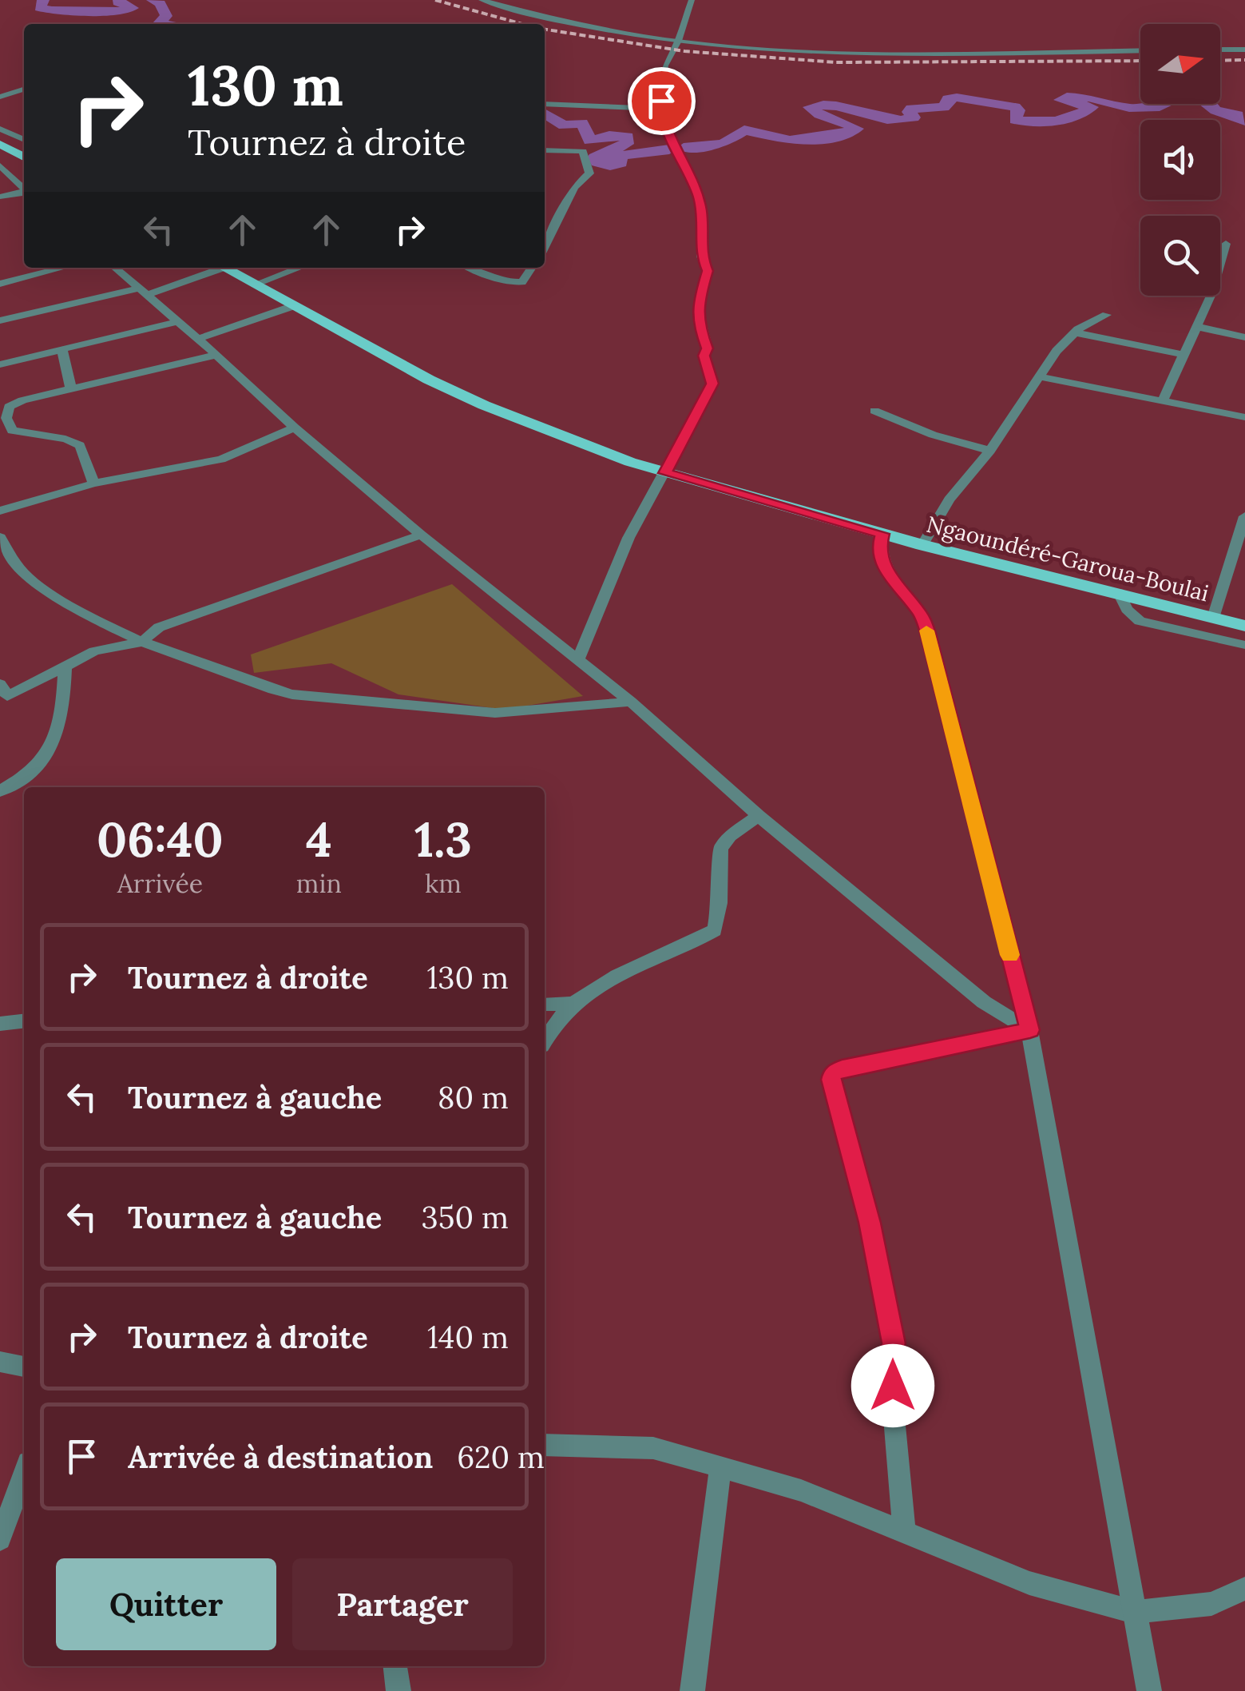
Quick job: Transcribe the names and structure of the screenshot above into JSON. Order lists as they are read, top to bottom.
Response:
{
  "streets": {
    "highway": ["Ngaoundéré-Garoua-Boulai"]
  },
  "north": "right",
  "page": {
    "turn": ["130 m", "Tournez à droite"],
    "eta": [
      "06:40",
      "Arrivée",
      "4",
      "min",
      "1.3",
      "km"
    ],
    "list": [
      {
        "name": "Tournez à droite",
        "value": "130 m"
      },
      {
        "name": "Tournez à gauche",
        "value": "80 m"
      },
      {
        "name": "Tournez à gauche",
        "value": "350 m"
      },
      {
        "name": "Tournez à droite",
        "value": "140 m"
      },
      {
        "name": "Arrivée à destination",
        "value": "620 m"
      }
    ],
    "buttons": ["Quitter", "Partager"]
  }
}
